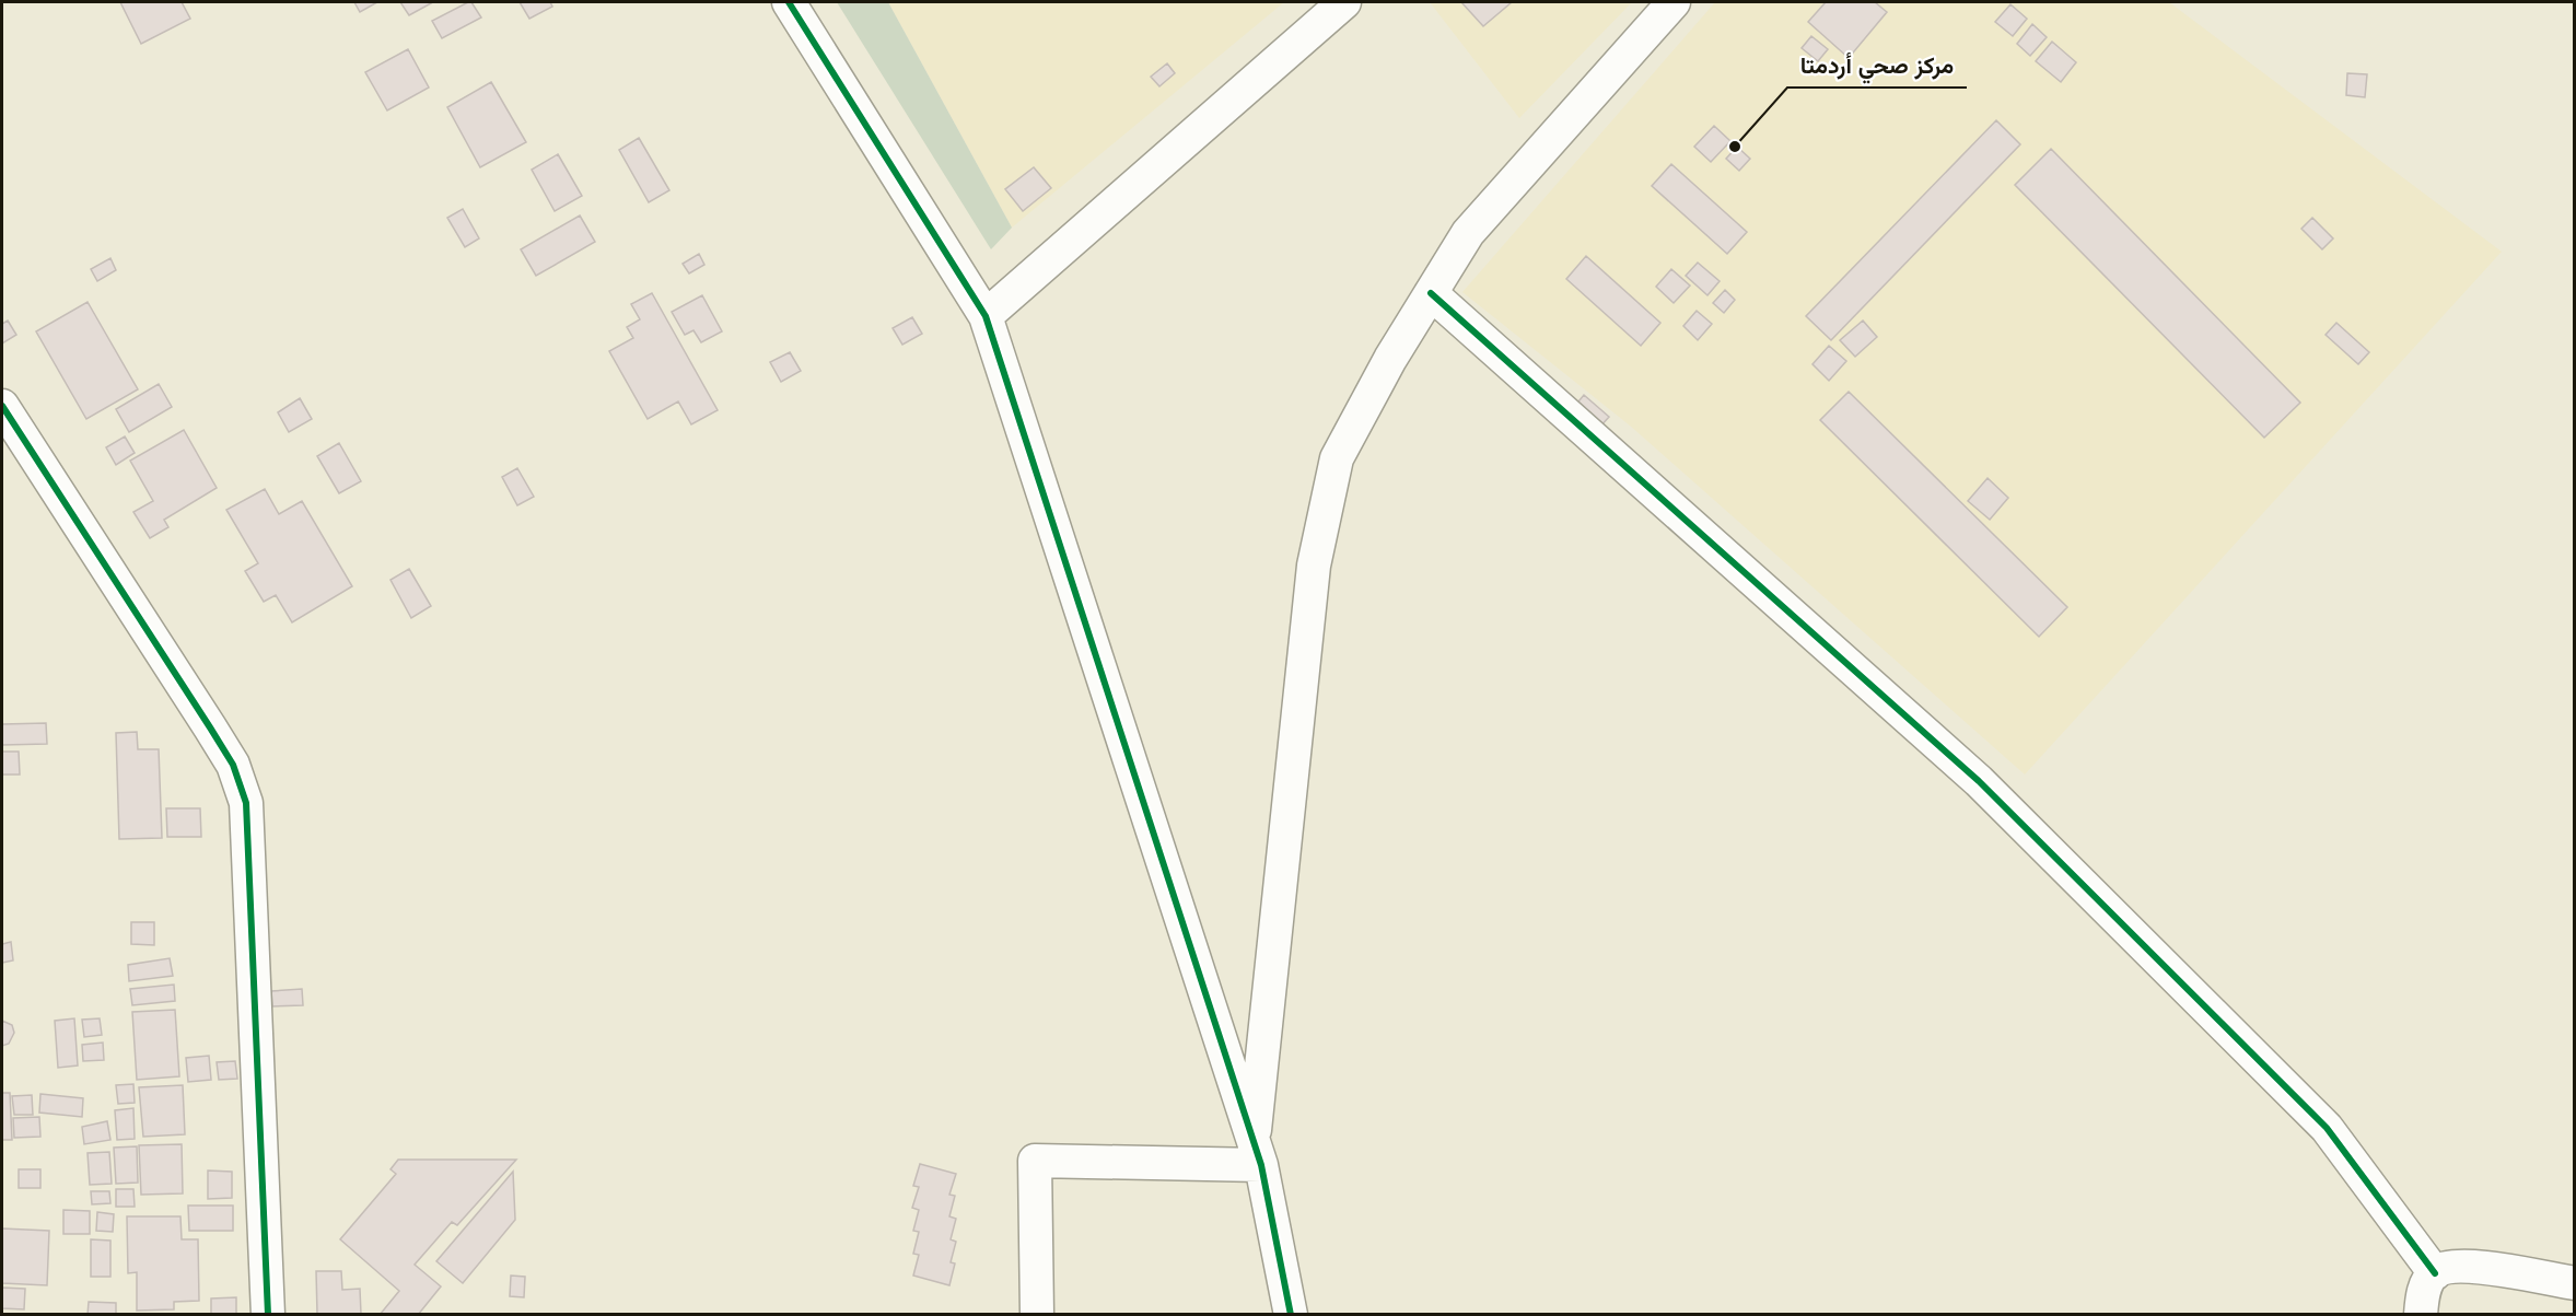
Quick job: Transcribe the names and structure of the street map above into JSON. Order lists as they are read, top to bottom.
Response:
{
  "places": ["مركز صحي أردمتا"]
}
